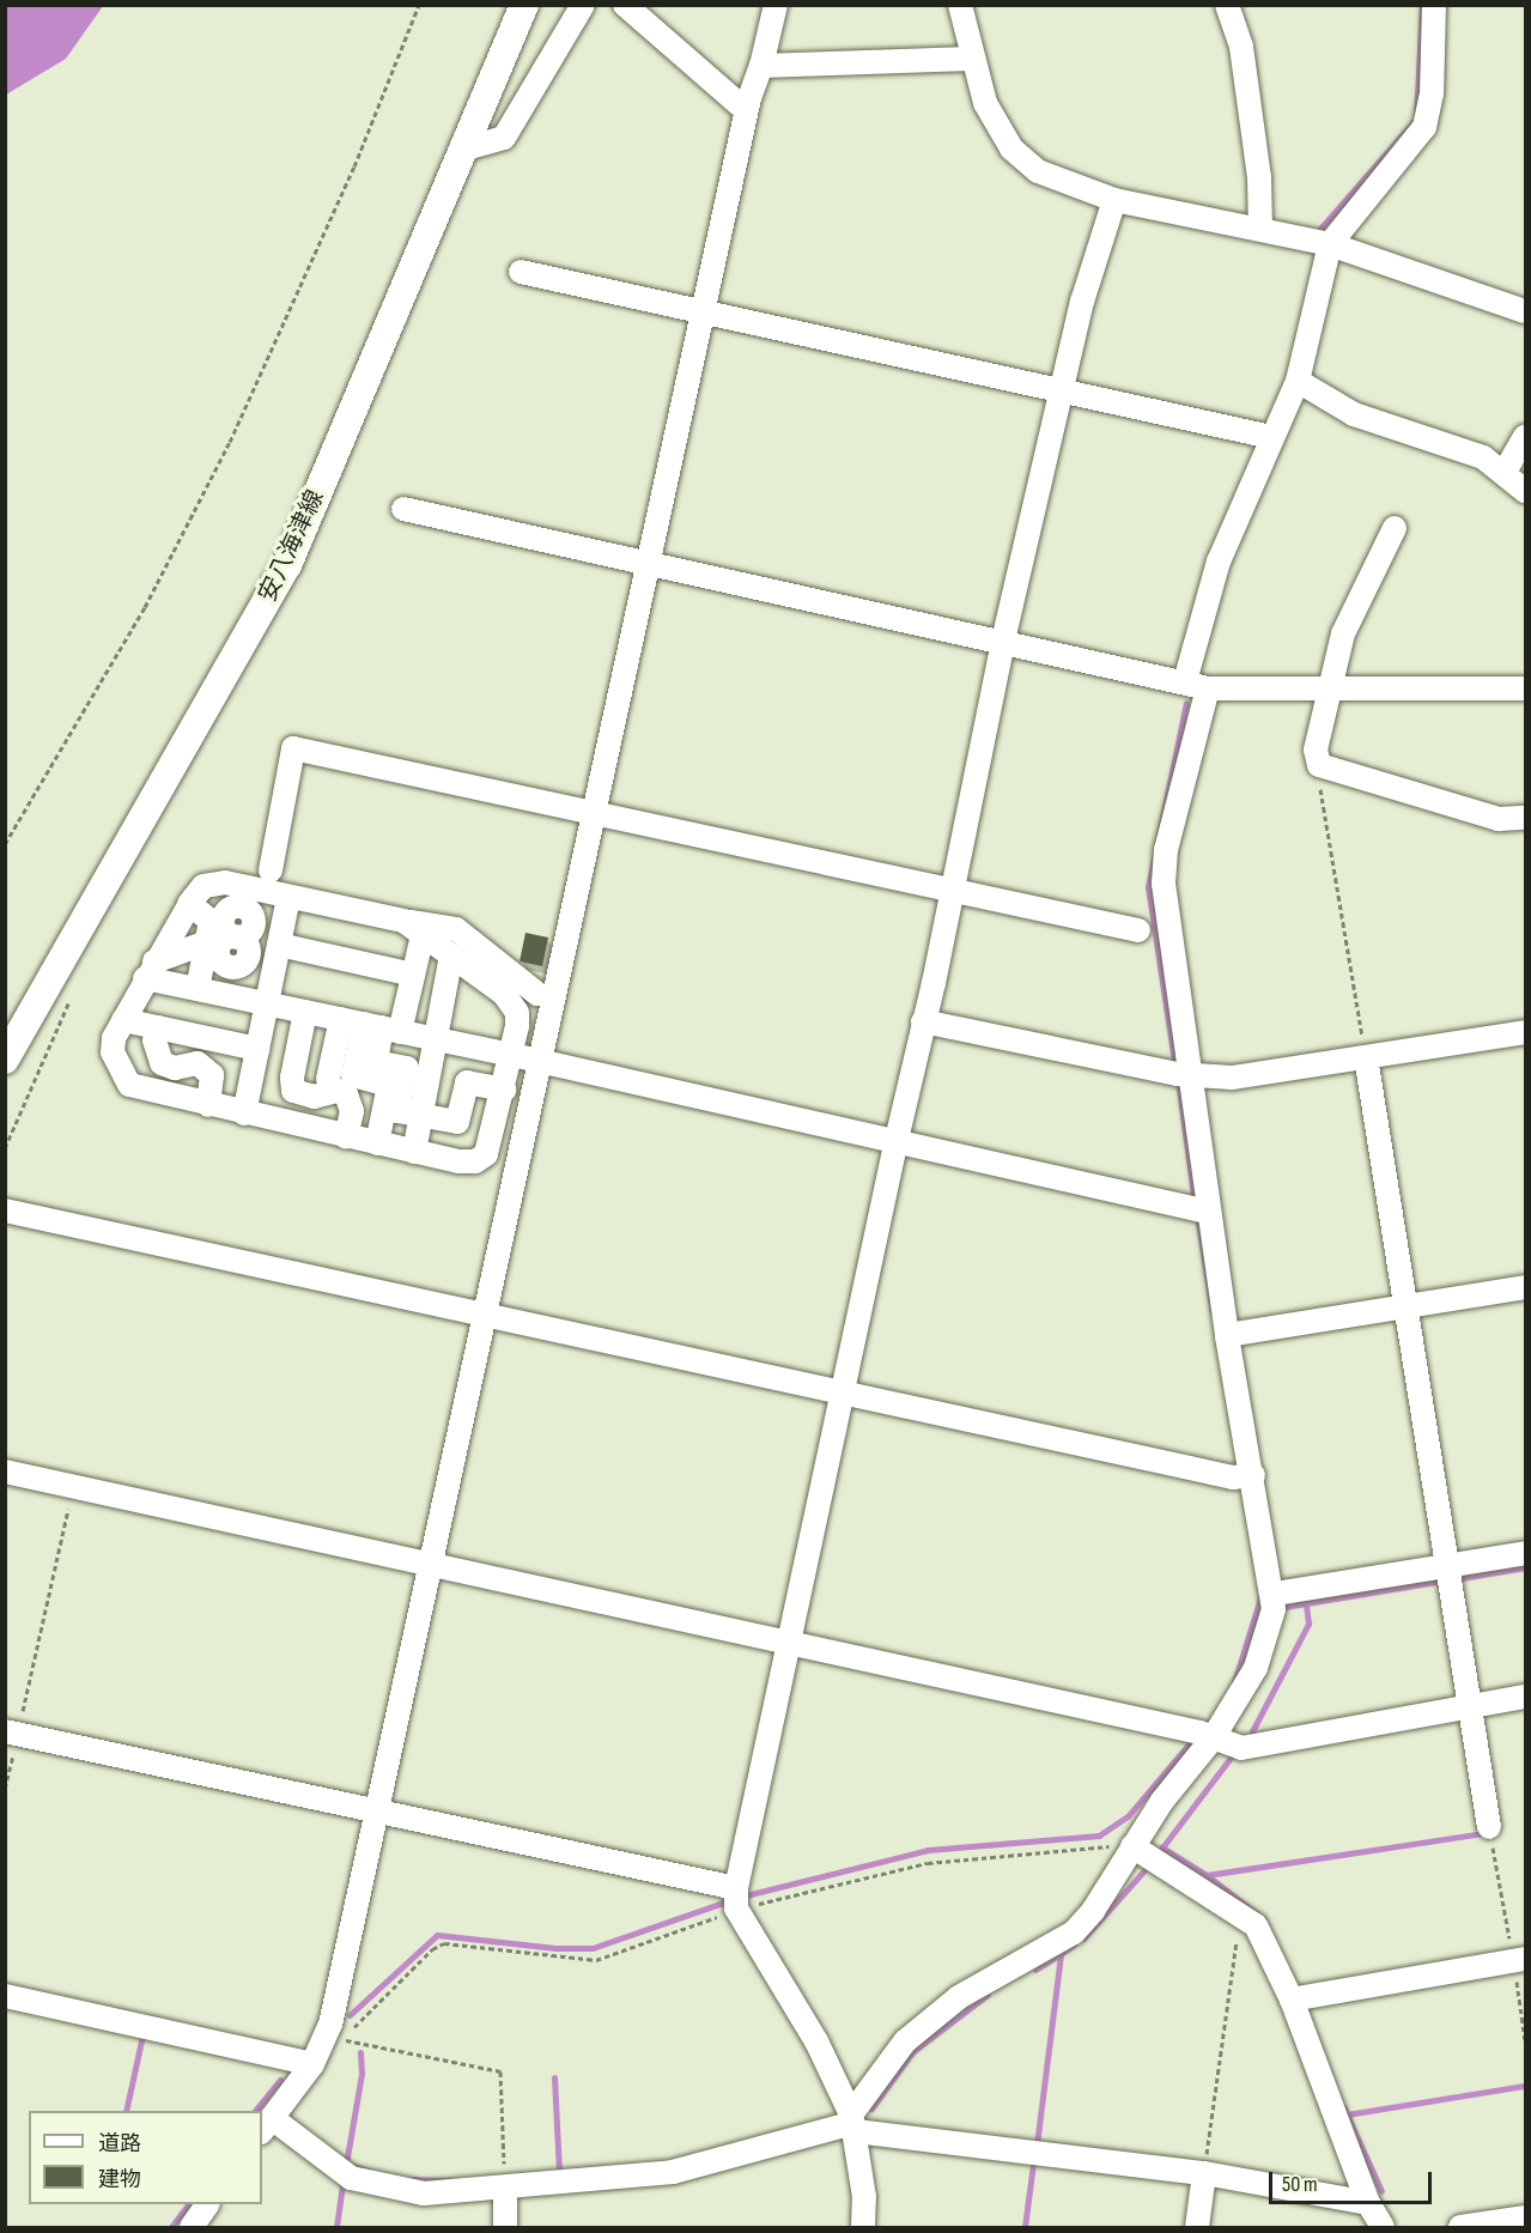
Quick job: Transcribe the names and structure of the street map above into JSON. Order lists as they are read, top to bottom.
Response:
{
  "streets": {
    "main road": ["安八海津線"]
  },
  "legend": ["道路", "建物"],
  "scale_bar": "50 m"
}
